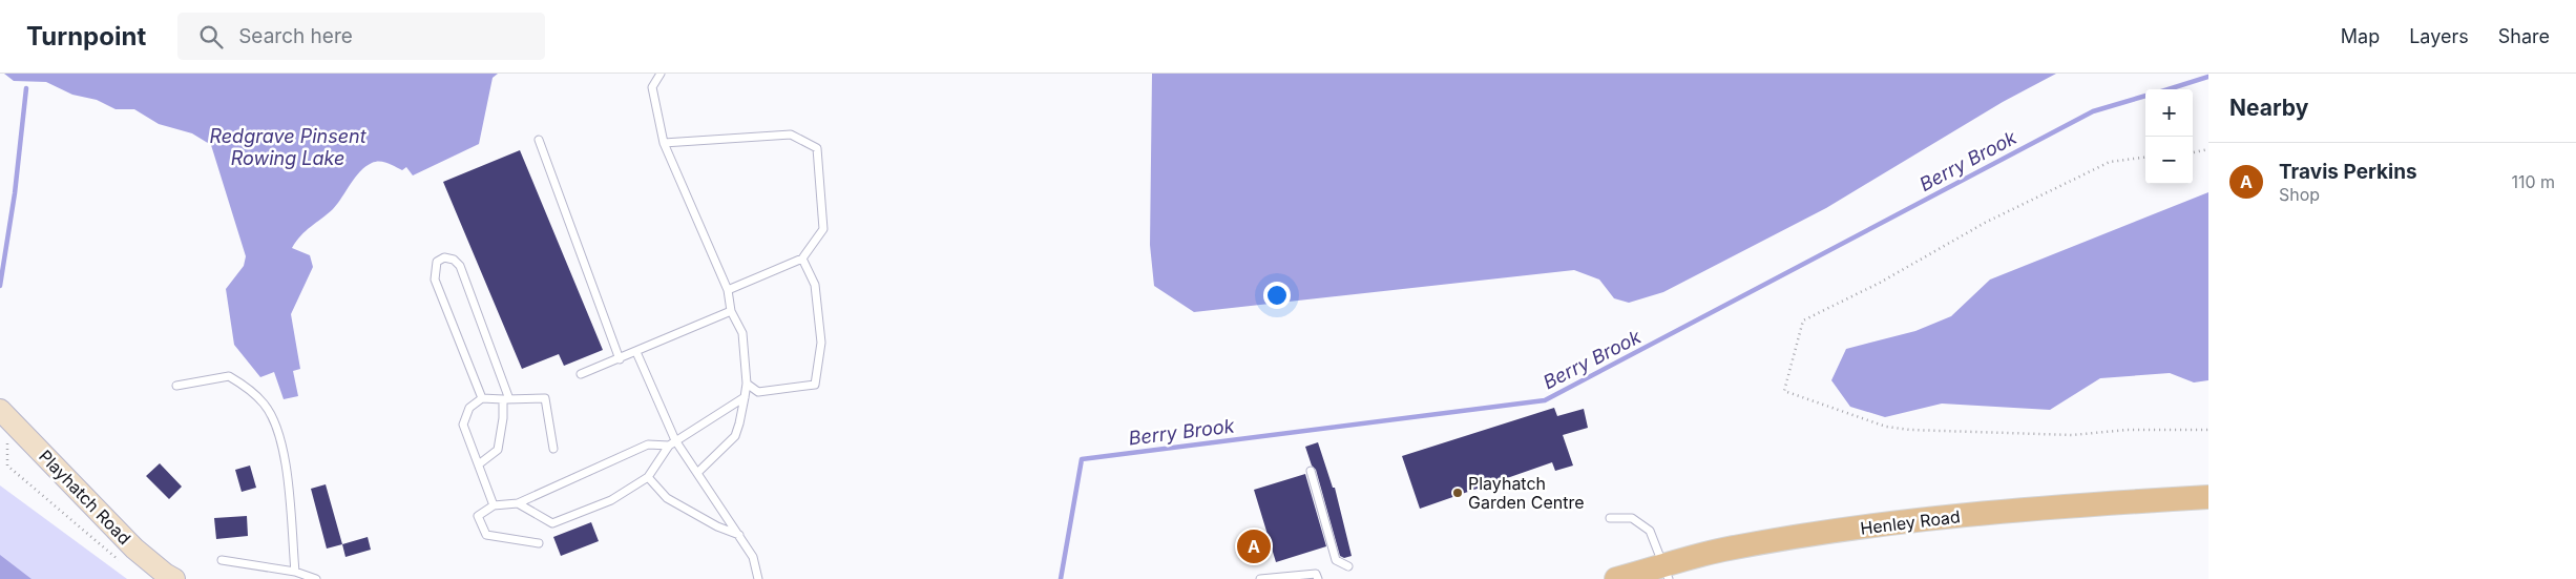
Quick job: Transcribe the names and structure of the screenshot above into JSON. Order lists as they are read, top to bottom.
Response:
{
  "streets": {
    "main road": ["Playhatch Road", "Henley Road"]
  },
  "water": ["Redgrave Pinsent Rowing Lake", "Berry Brook"],
  "places": ["Playhatch Garden Centre"],
  "page": {
    "header": "Turnpoint",
    "search": "Search here",
    "nav": ["Map", "Layers", "Share"],
    "heading": "Nearby",
    "map_buttons": ["+", "−"],
    "list": [
      {
        "mark": "A",
        "name": "Travis Perkins",
        "note": "Shop",
        "value": "110 m"
      }
    ],
    "pins": "A"
  }
}
